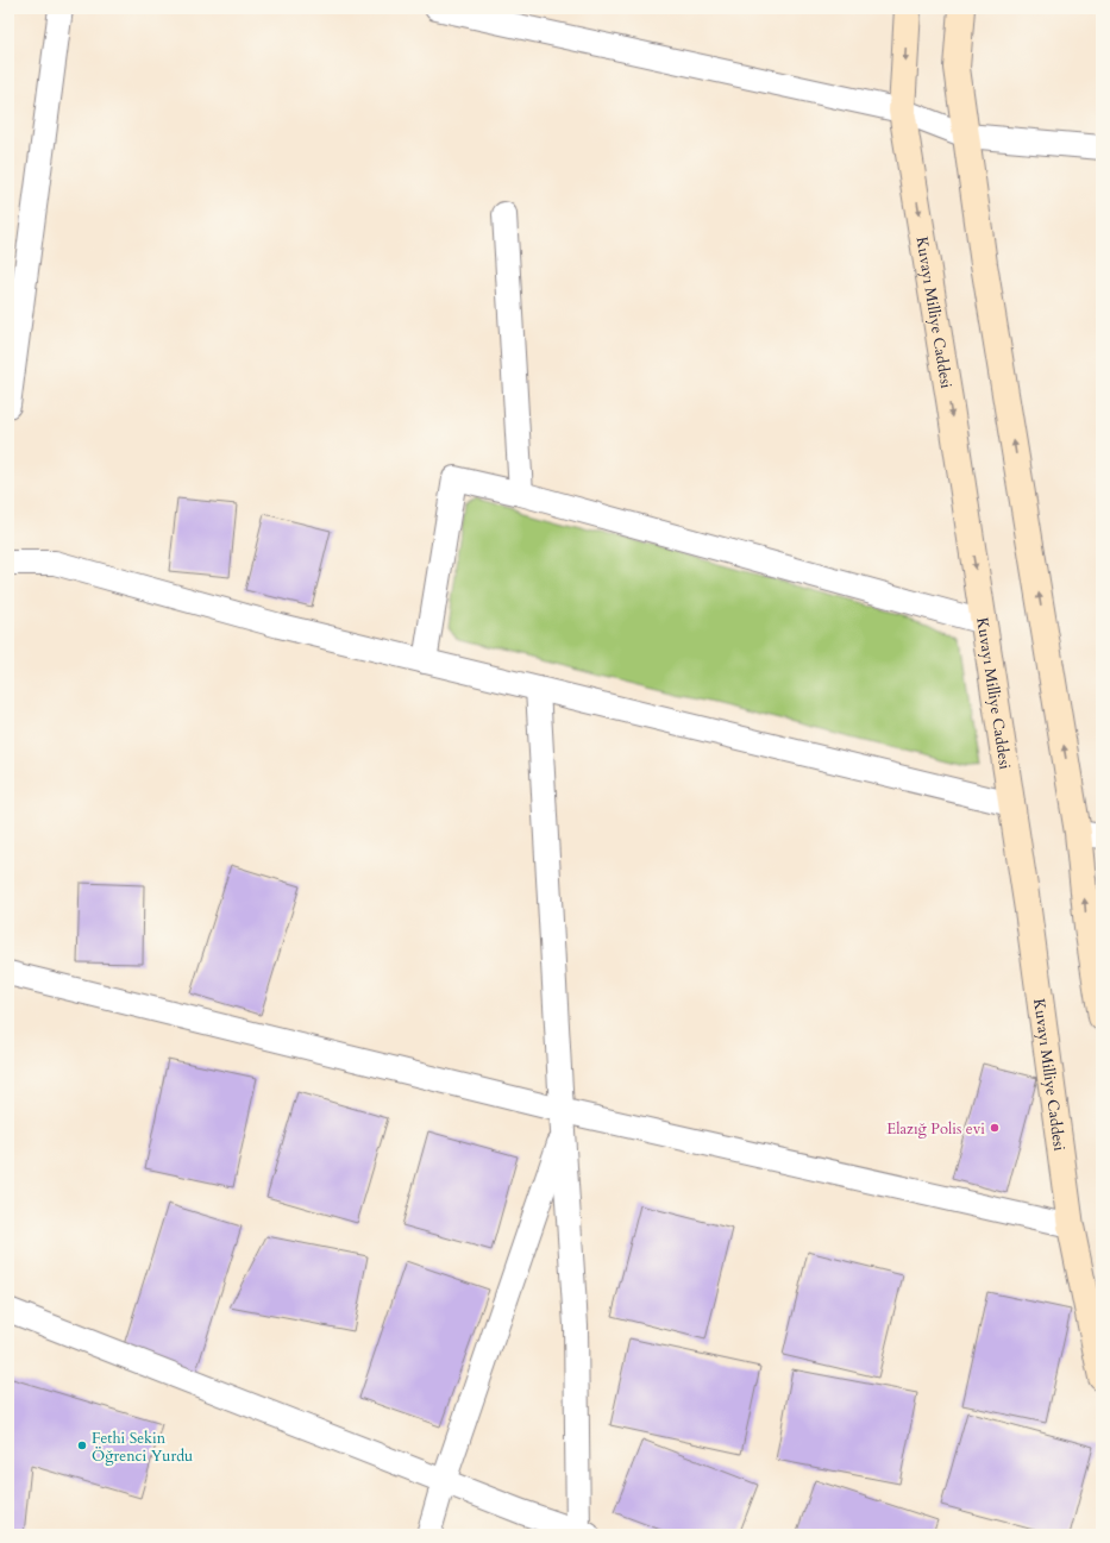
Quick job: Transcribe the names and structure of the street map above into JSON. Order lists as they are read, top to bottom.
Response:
{
  "streets": {
    "main road": ["Kuvayı Milliye Caddesi"]
  },
  "places": ["Elazığ Polis evi", "Fethi Sekin Öğrenci Yurdu"]
}
